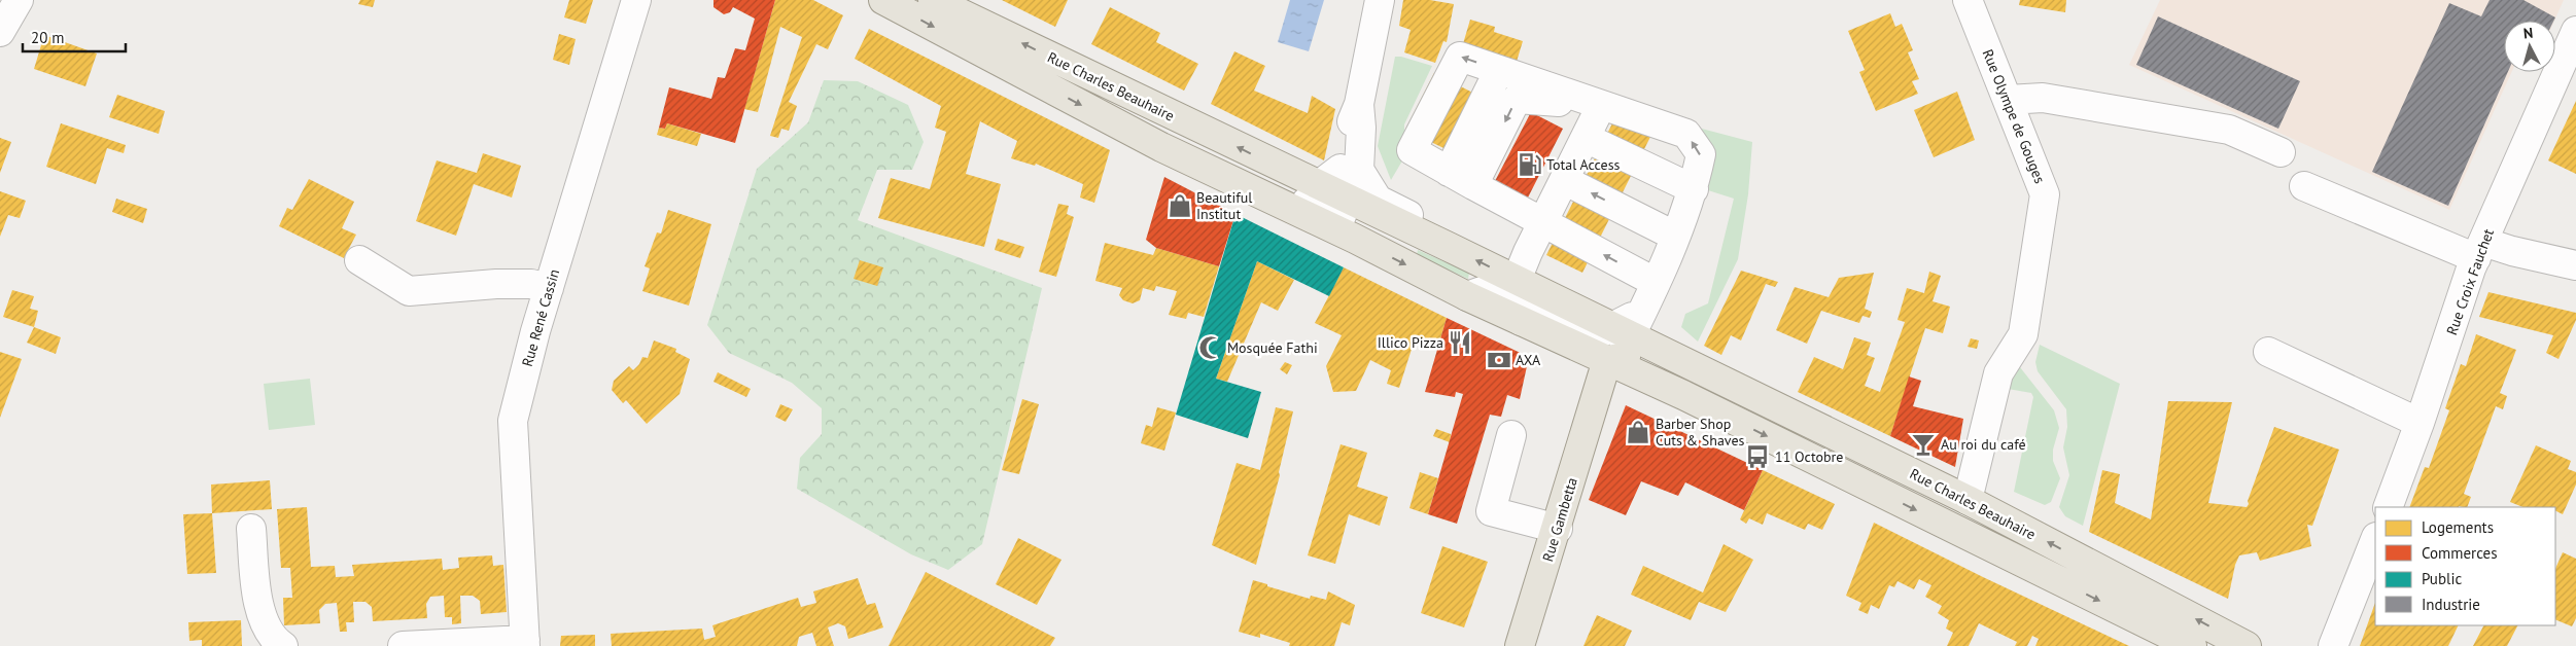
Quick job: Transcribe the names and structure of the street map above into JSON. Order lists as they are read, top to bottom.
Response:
{
  "streets": {
    "main road": ["Rue Charles Beauhaire", "Rue Gambetta"],
    "street": ["Rue Olympe de Gouges", "Rue Croix Fauchet", "Rue René Cassin"]
  },
  "crossings": [
    ["Rue Charles Beauhaire", "Rue Olympe de Gouges"]
  ],
  "places": {
    "fuel station": ["Total Access"],
    "shop": ["Beautiful Institut", "Barber Shop Cuts & Shaves"],
    "restaurant": ["Illico Pizza"],
    "mosque": ["Mosquée Fathi"],
    "bank": ["AXA"],
    "bar": ["Au roi du café"],
    "bus stop": ["11 Octobre"]
  },
  "legend": [
    "Logements",
    "Commerces",
    "Public",
    "Industrie"
  ],
  "scale_bar": "20 m",
  "north": "top"
}
